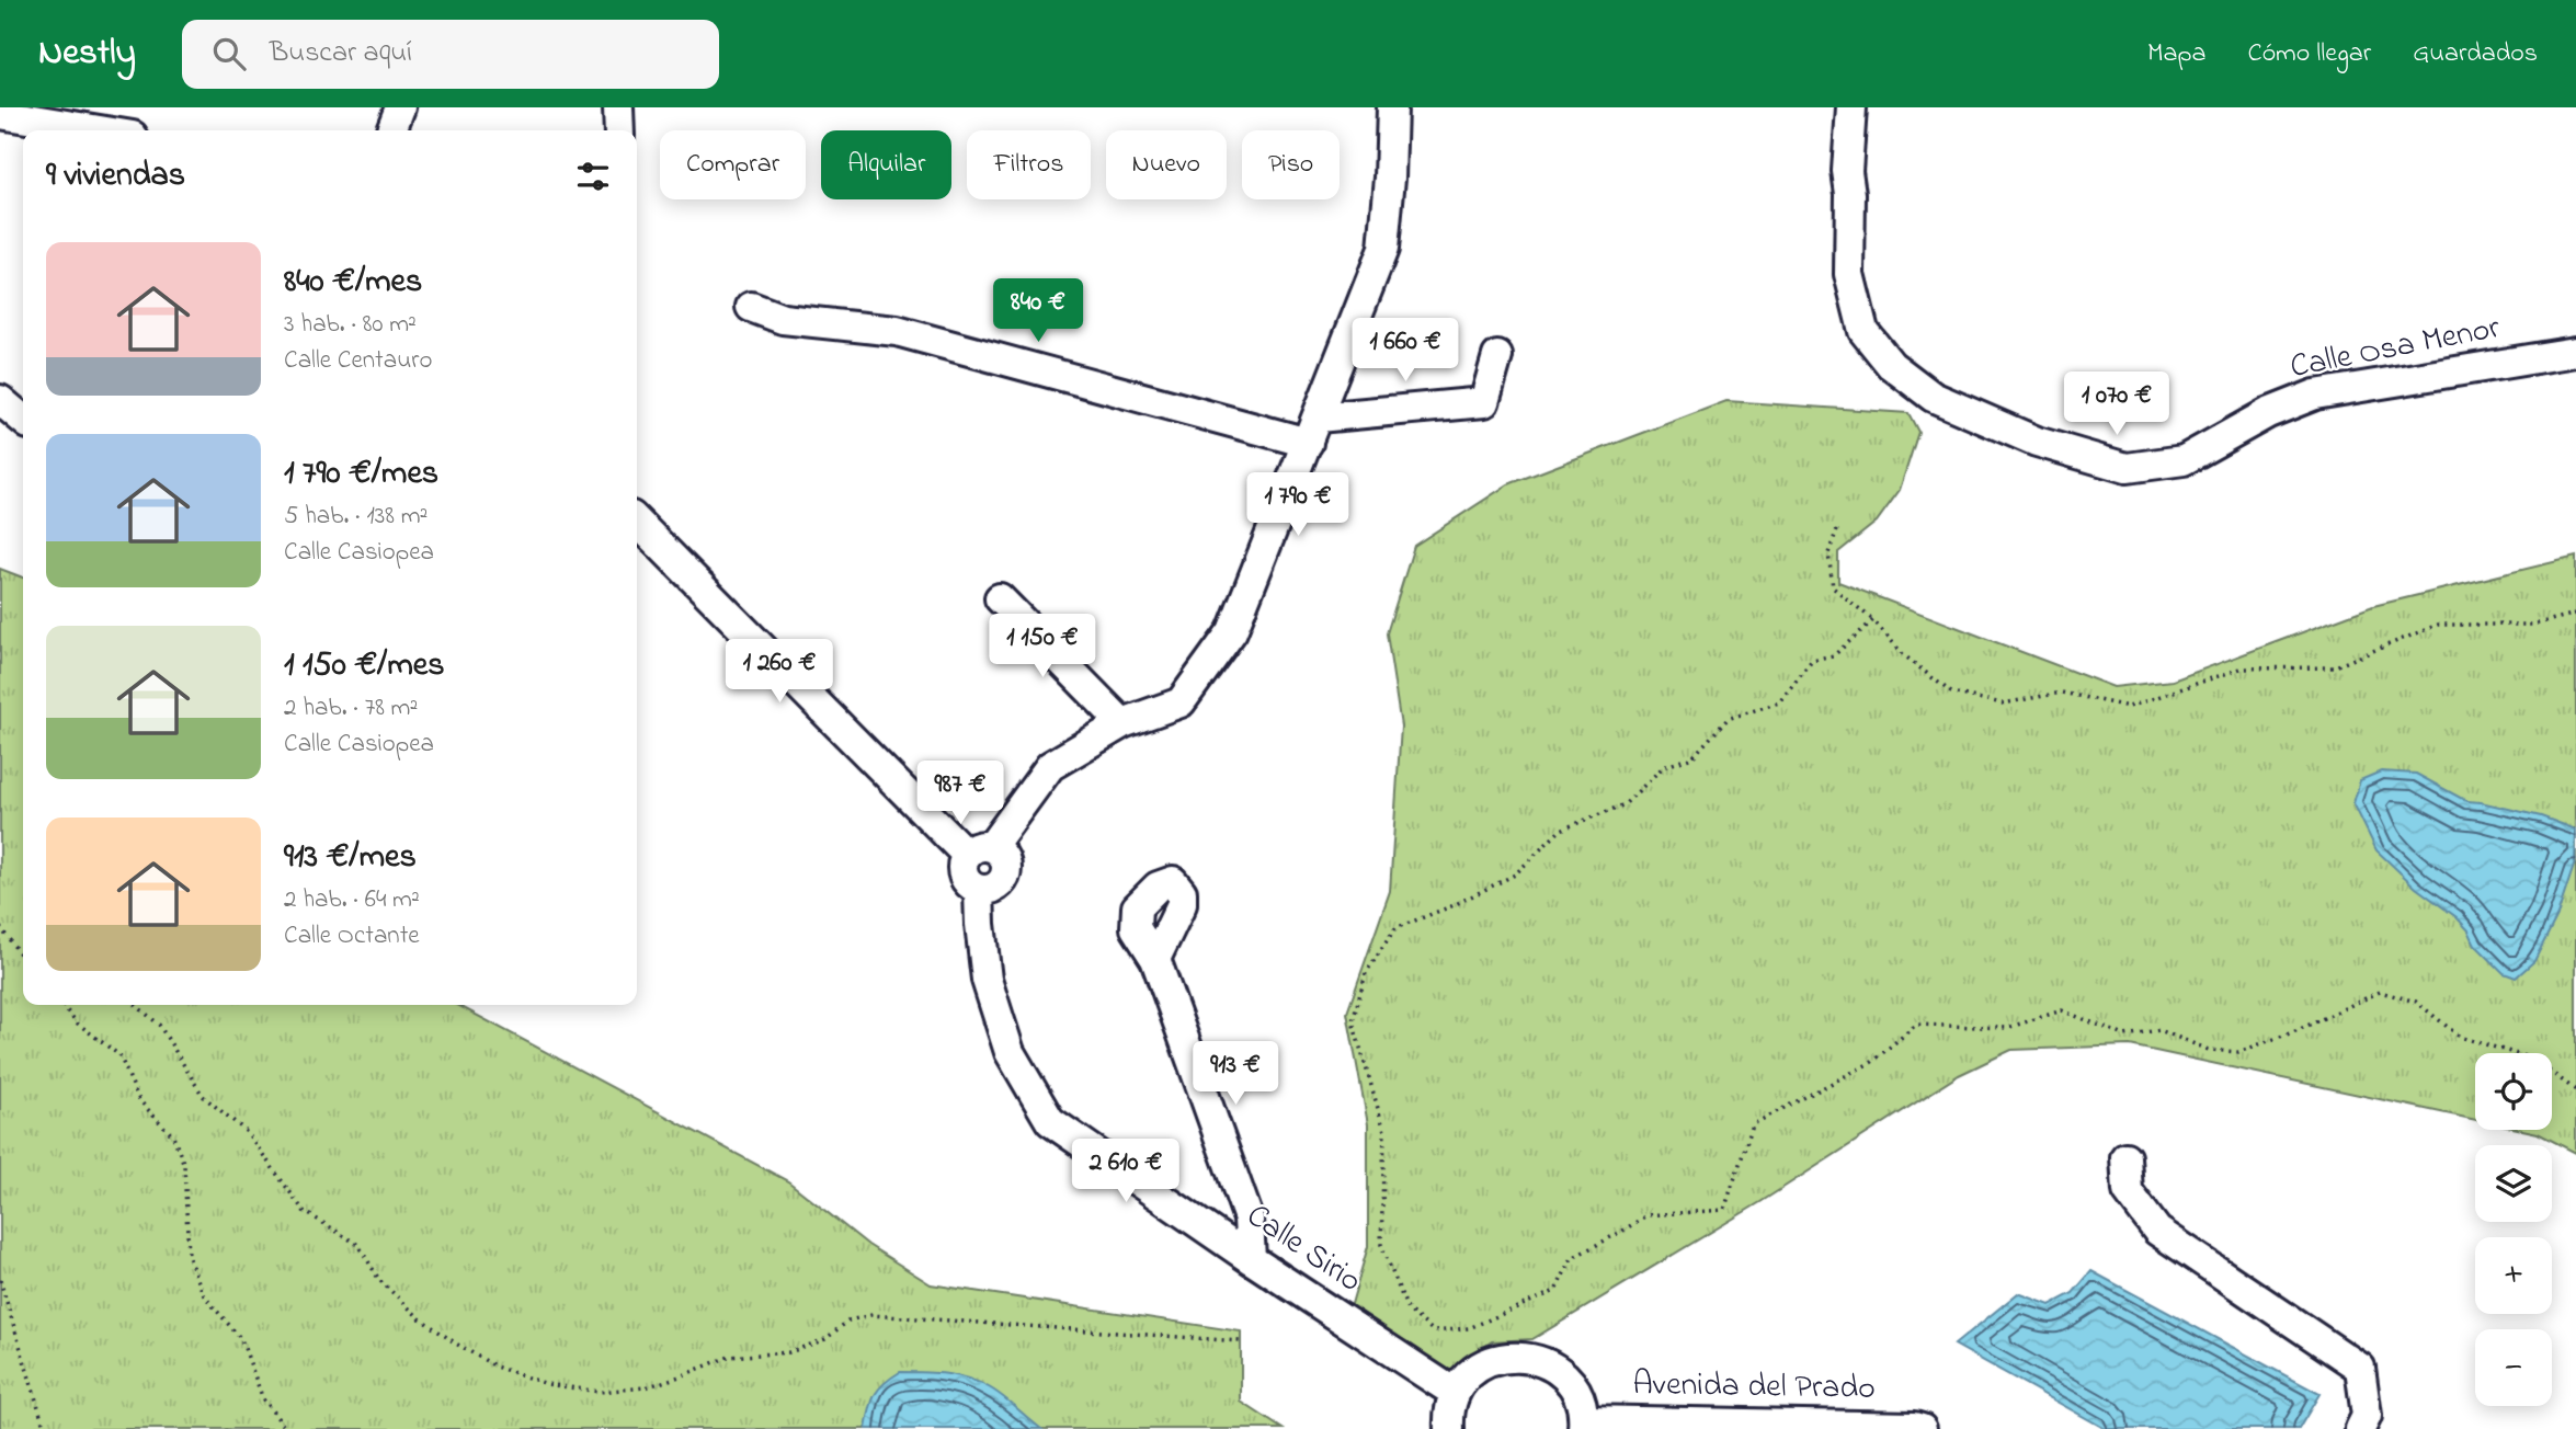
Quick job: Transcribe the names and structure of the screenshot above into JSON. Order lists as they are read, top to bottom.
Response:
{
  "streets": {
    "street": ["Calle Osa Menor", "Calle Sirio", "Avenida del Prado"]
  },
  "page": {
    "header": "Nestly",
    "search": "Buscar aquí",
    "nav": ["Mapa", "Cómo llegar", "Guardados"],
    "chip": [
      "Comprar",
      "Alquilar",
      "Filtros",
      "Nuevo",
      "Piso"
    ],
    "heading": "9 viviendas",
    "list": [
      {
        "name": "840 €/mes",
        "note": "3 hab. · 80 m² · Calle Centauro"
      },
      {
        "name": "1 790 €/mes",
        "note": "5 hab. · 138 m² · Calle Casiopea"
      },
      {
        "name": "1 150 €/mes",
        "note": "2 hab. · 78 m² · Calle Casiopea"
      },
      {
        "name": "913 €/mes",
        "note": "2 hab. · 64 m² · Calle Octante"
      }
    ],
    "price": [
      "840 €",
      "1 660 €",
      "1 070 €",
      "1 790 €",
      "1 150 €",
      "1 260 €",
      "987 €",
      "913 €",
      "2 610 €"
    ],
    "map_buttons": ["+", "−"]
  }
}
